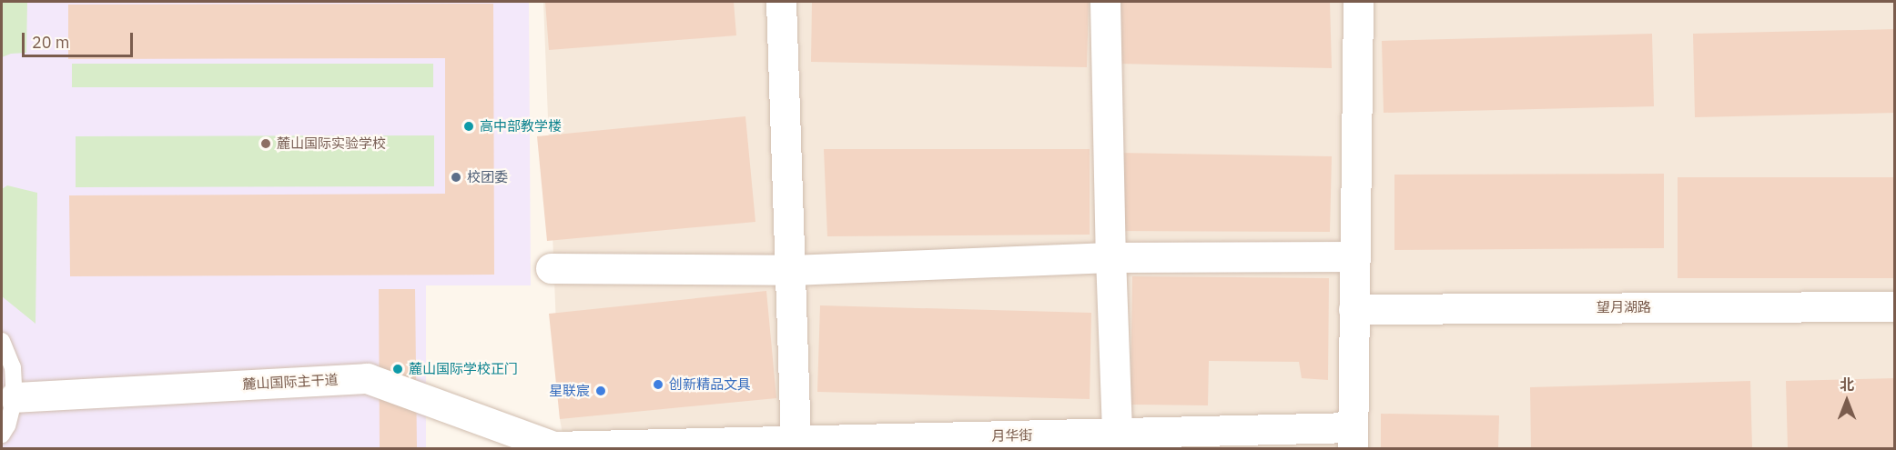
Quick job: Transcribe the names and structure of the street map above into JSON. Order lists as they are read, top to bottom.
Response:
{
  "streets": {
    "street": ["望月湖路", "麓山国际主干道", "月华街"]
  },
  "crossings": [
    ["麓山国际主干道", "月华街"]
  ],
  "places": [
    "高中部教学楼",
    "麓山国际实验学校",
    "校团委",
    "麓山国际学校正门",
    "创新精品文具",
    "星联宸"
  ],
  "scale_bar": "20 m",
  "north": "top"
}
